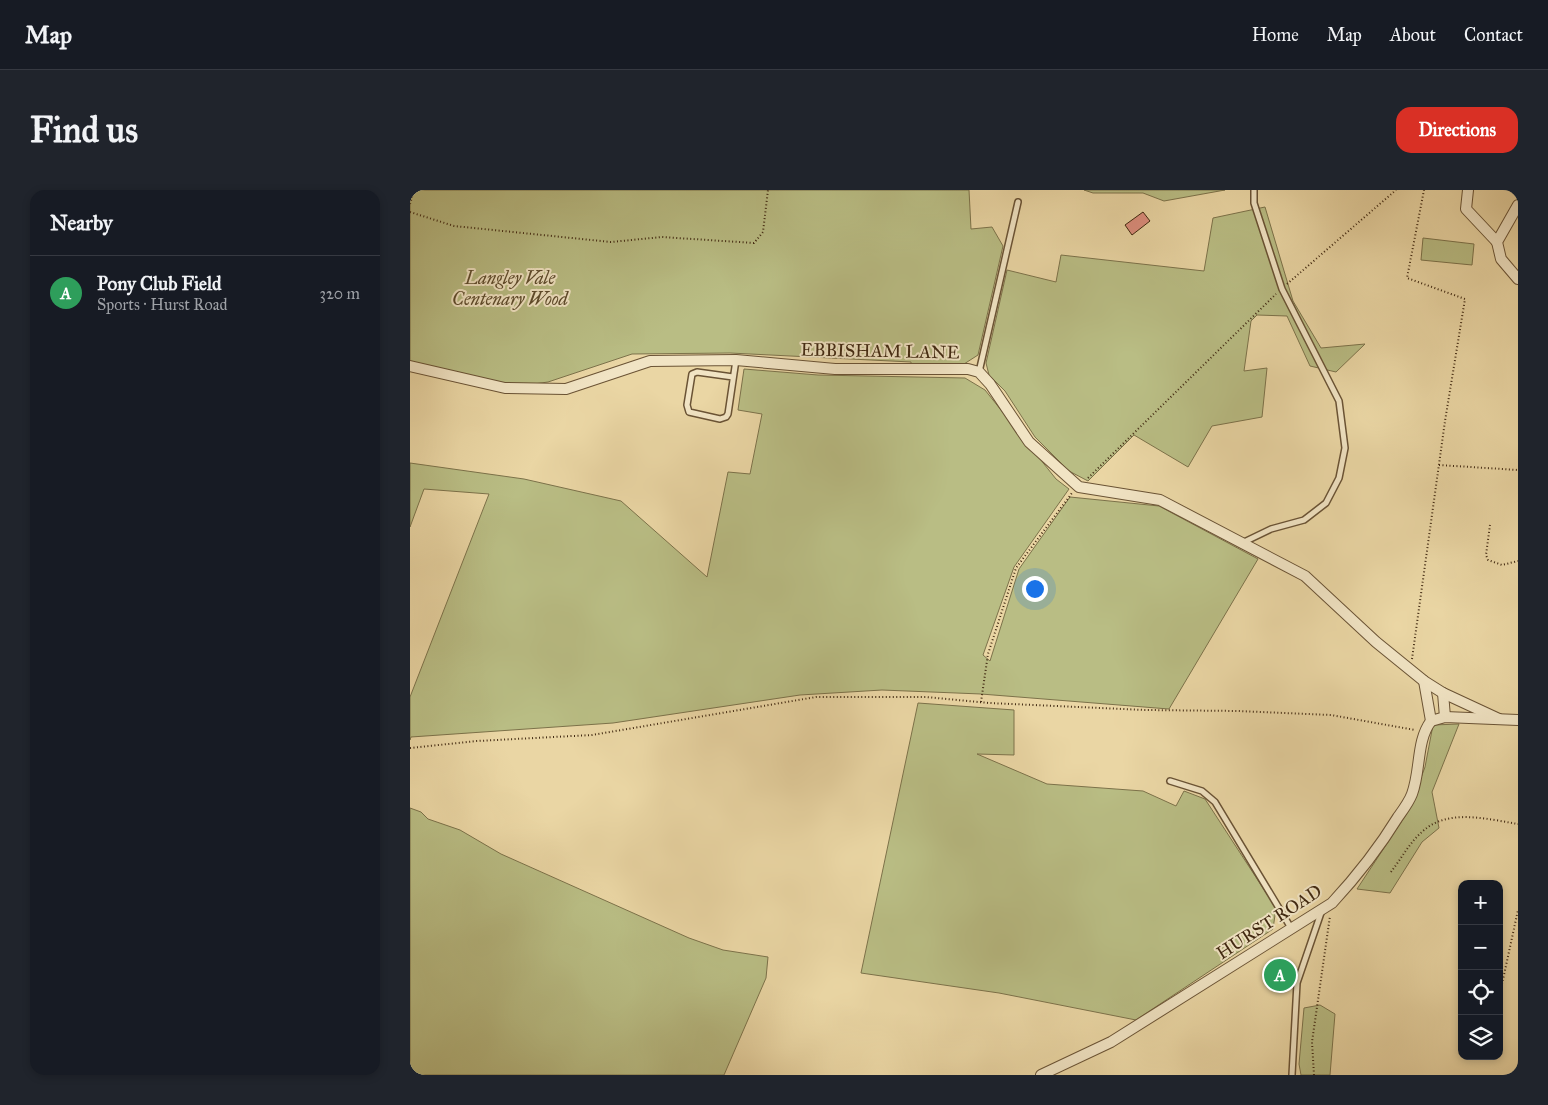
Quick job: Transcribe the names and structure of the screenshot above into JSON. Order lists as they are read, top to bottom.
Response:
{
  "streets": {
    "street": ["EBBISHAM LANE", "HURST ROAD"]
  },
  "parks": ["Langley Vale Centenary Wood"],
  "page": {
    "header": "Map",
    "nav": [
      "Home",
      "Map",
      "About",
      "Contact"
    ],
    "buttons": "Directions",
    "title": "Find us",
    "heading": "Nearby",
    "list": [
      {
        "mark": "A",
        "name": "Pony Club Field",
        "note": "Sports · Hurst Road",
        "value": "320 m"
      }
    ],
    "map_buttons": ["+", "−"],
    "pins": "A"
  }
}
